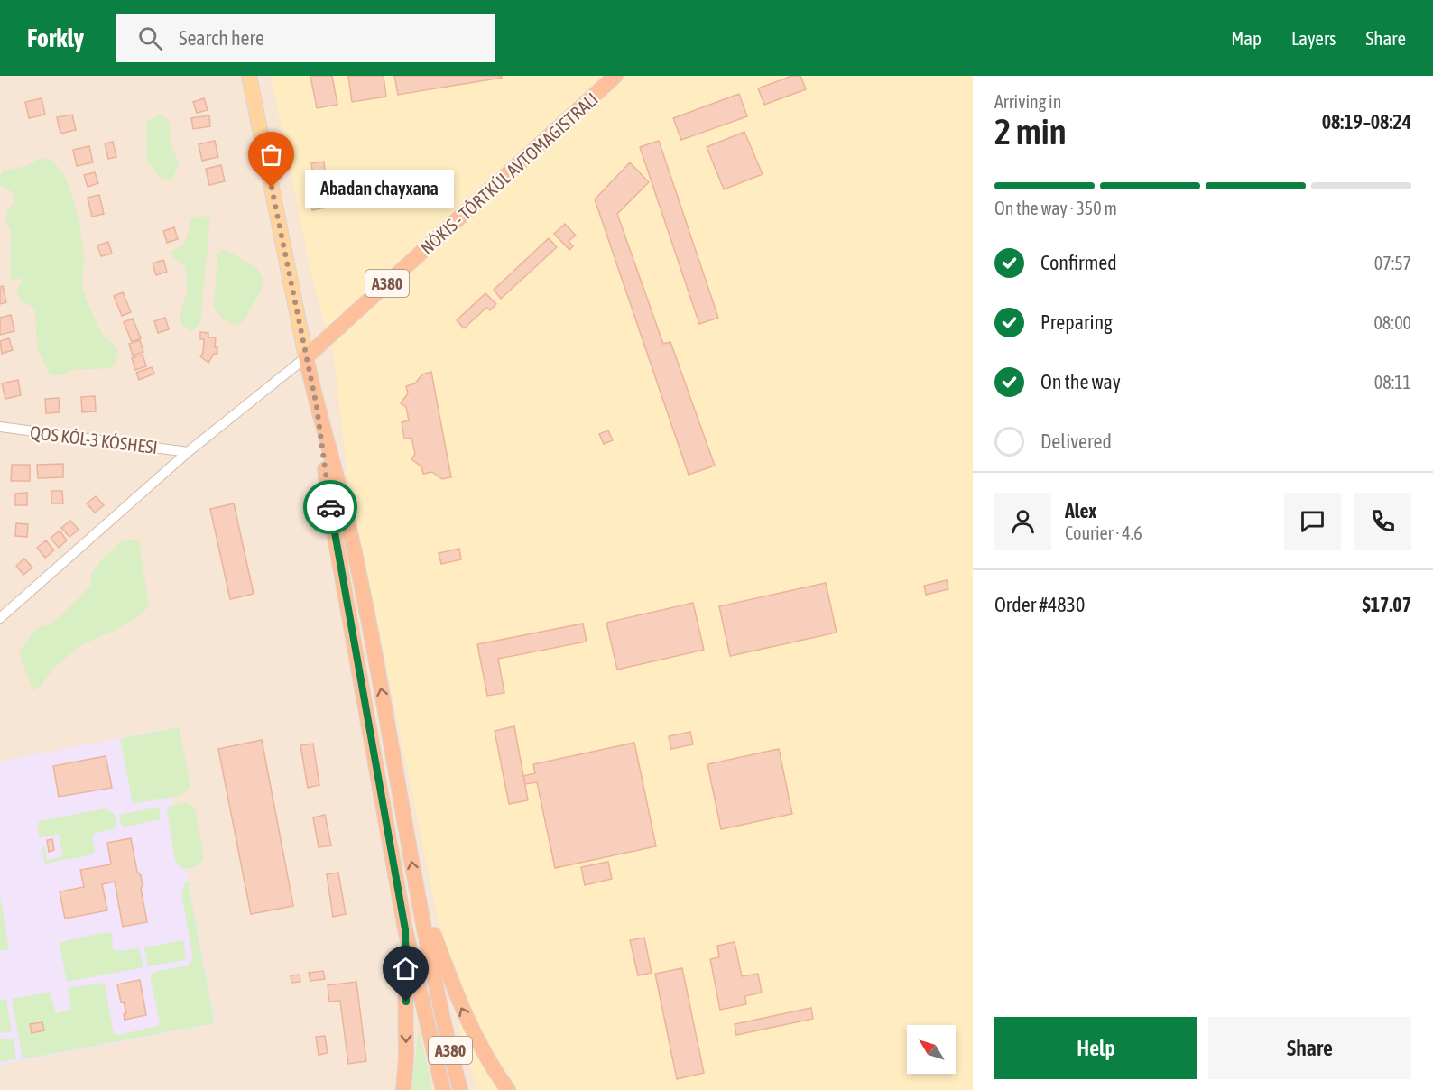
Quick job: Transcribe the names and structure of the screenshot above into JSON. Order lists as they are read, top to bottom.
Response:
{
  "streets": {
    "highway": ["A380"],
    "street": ["QOS KÓL-3 KÓSHESI"]
  },
  "places": ["Abadan chayxana"],
  "north": "top left",
  "page": {
    "header": "Forkly",
    "search": "Search here",
    "nav": ["Map", "Layers", "Share"],
    "heading": ["2 min", "Arriving in", "08:19–08:24"],
    "panel": [
      "Alex",
      "Courier · 4.6",
      "Order #4830",
      "$17.07"
    ],
    "bar": "On the way · 350 m",
    "bubble": "Abadan chayxana",
    "list": [
      ["Confirmed", "07:57"],
      ["Preparing", "08:00"],
      ["On the way", "08:11"],
      "Delivered"
    ],
    "buttons": ["Help", "Share"]
  }
}
